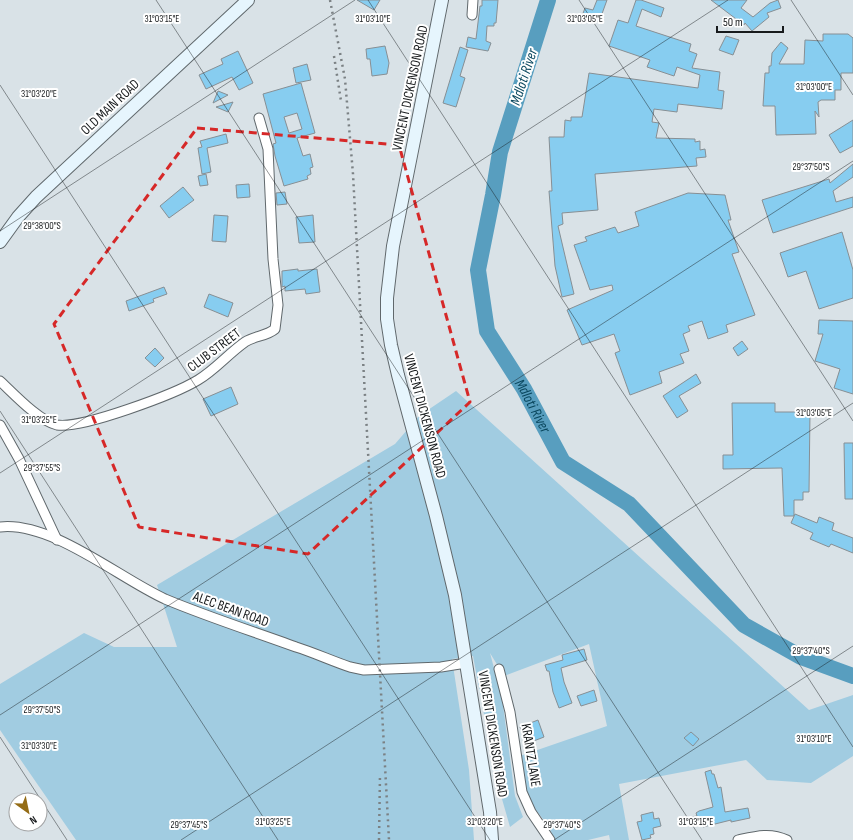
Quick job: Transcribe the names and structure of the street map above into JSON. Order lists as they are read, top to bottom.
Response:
{
  "streets": {
    "main road": ["VINCENT DICKENSON ROAD", "OLD MAIN ROAD"],
    "street": ["CLUB STREET", "ALEC BEAN ROAD", "KRANTZ LANE"]
  },
  "crossings": [
    ["VINCENT DICKENSON ROAD", "ALEC BEAN ROAD"]
  ],
  "water": ["Mdloti River"],
  "scale_bar": "50 m",
  "north": "bottom right",
  "coordinates": [
    "31°03'15\"E",
    "31°03'10\"E",
    "31°03'05\"E",
    "31°03'00\"E",
    "31°03'20\"E",
    "29°37'50\"S",
    "29°38'00\"S",
    "31°03'25\"E",
    "29°37'55\"S",
    "29°37'40\"S",
    "31°03'30\"E",
    "29°37'45\"S"
  ]
}
